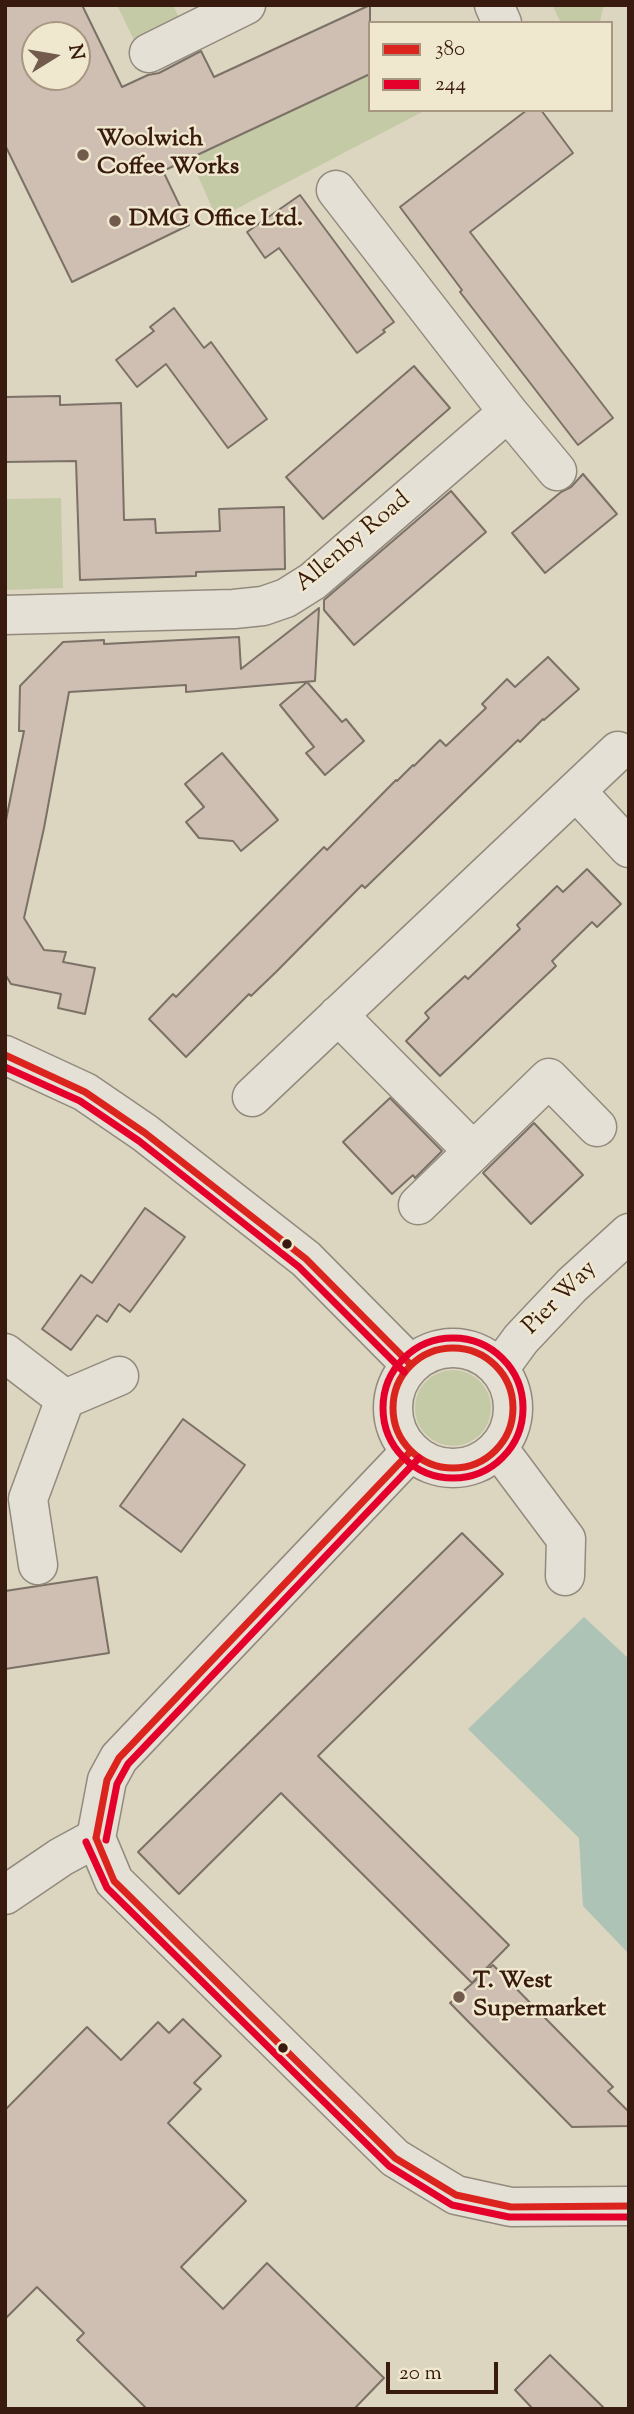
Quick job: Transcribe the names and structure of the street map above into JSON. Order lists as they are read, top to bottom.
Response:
{
  "streets": {
    "street": ["Allenby Road", "Pier Way"]
  },
  "places": ["Woolwich Coffee Works", "DMG Office Ltd.", "T. West Supermarket"],
  "lines": ["transit line 380", "transit line 244"],
  "legend": ["380", "244"],
  "scale_bar": "20 m",
  "north": "right"
}
